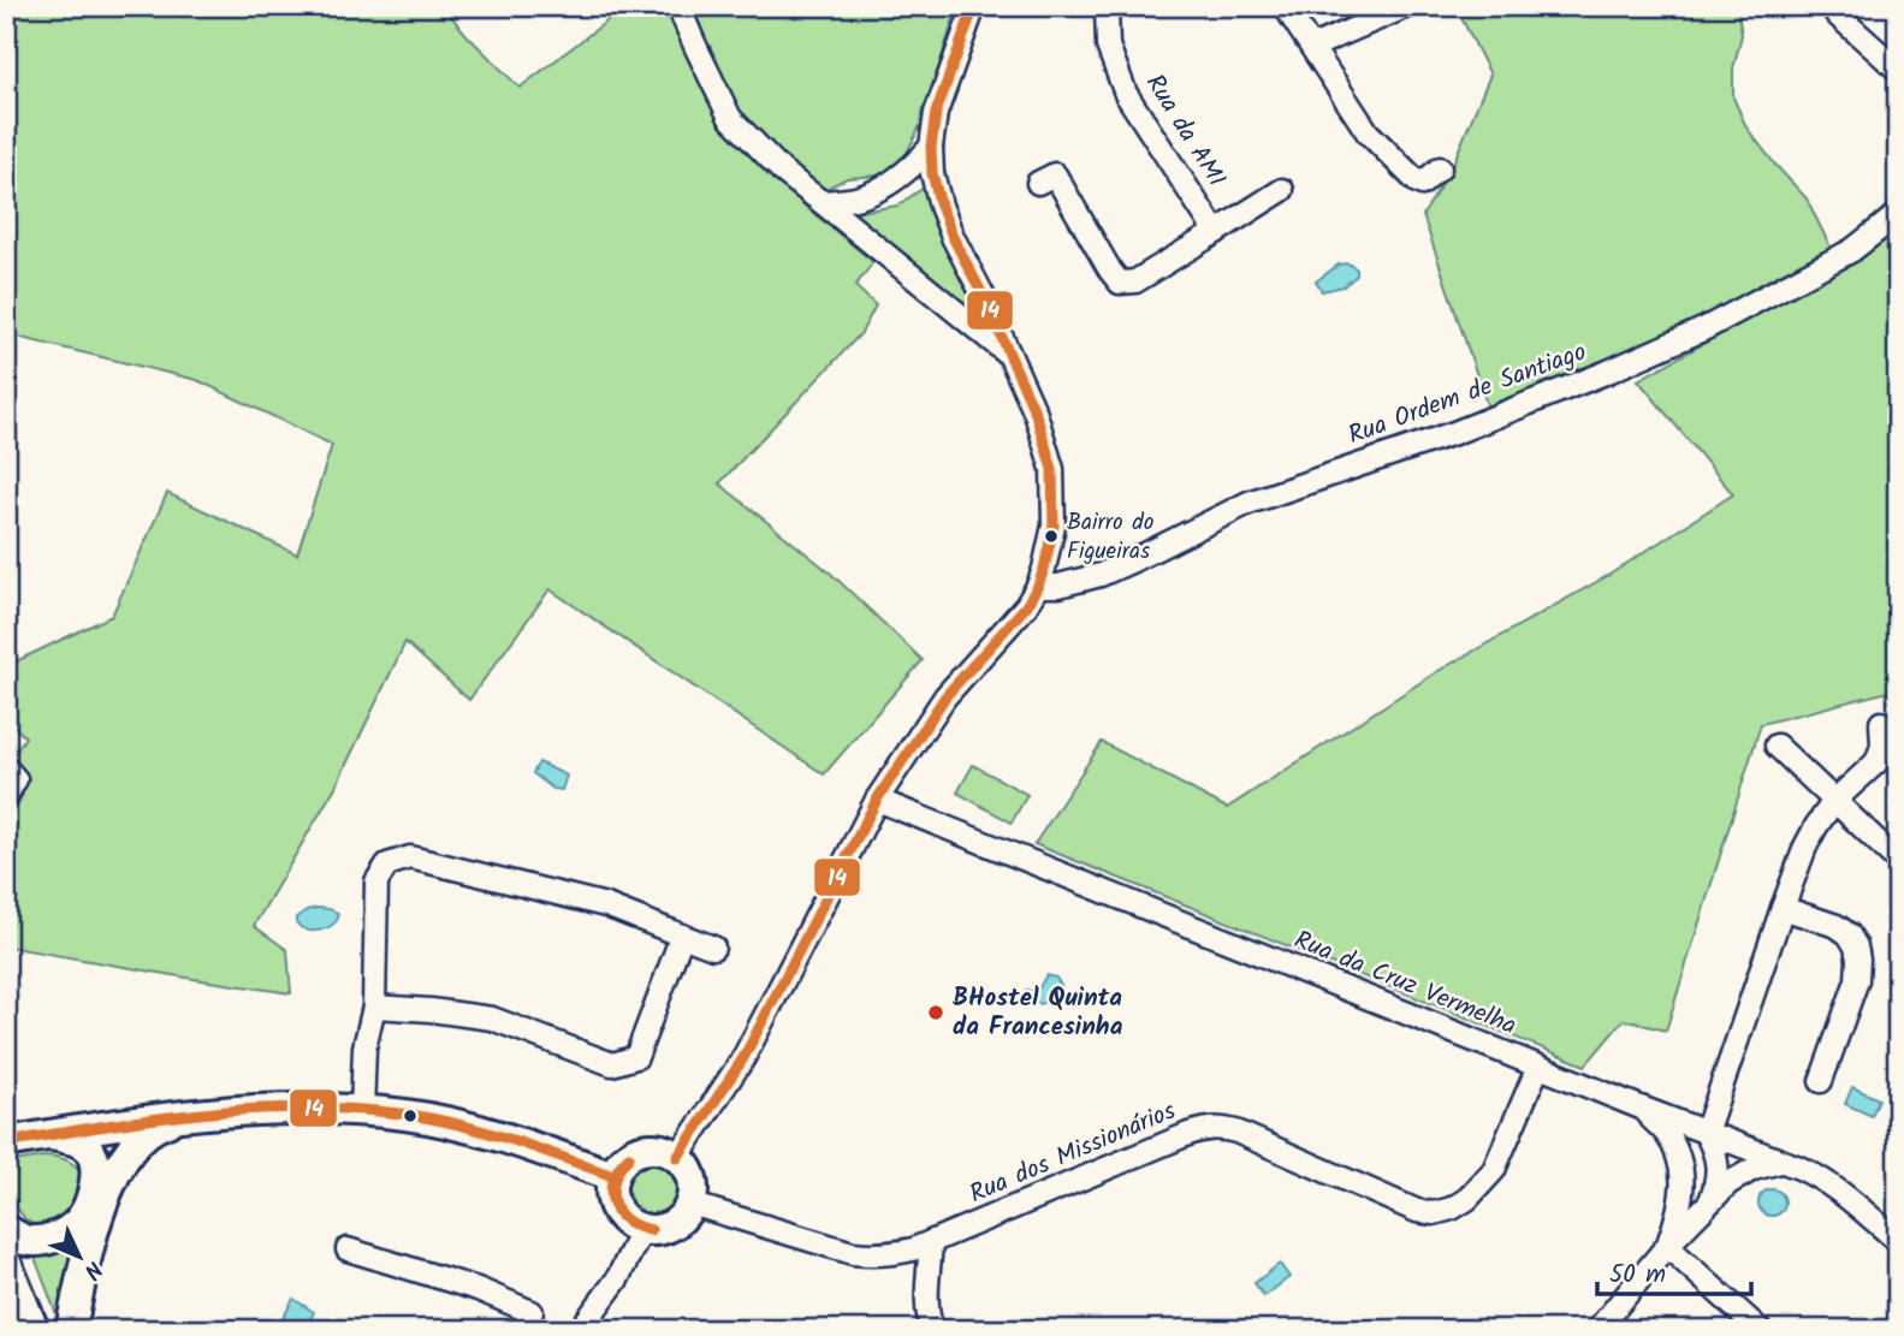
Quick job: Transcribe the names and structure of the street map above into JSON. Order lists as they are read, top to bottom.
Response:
{
  "streets": {
    "street": [
      "Rua da AMI",
      "Rua Ordem de Santiago",
      "Rua da Cruz Vermelha",
      "Rua dos Missionários"
    ]
  },
  "crossings": [
    ["Rua da Cruz Vermelha", "Rua dos Missionários"]
  ],
  "places": ["Bairro do Figueiras", "BHostel Quinta da Francesinha"],
  "lines": ["transit line 14"],
  "scale_bar": "50 m",
  "north": "bottom right"
}
